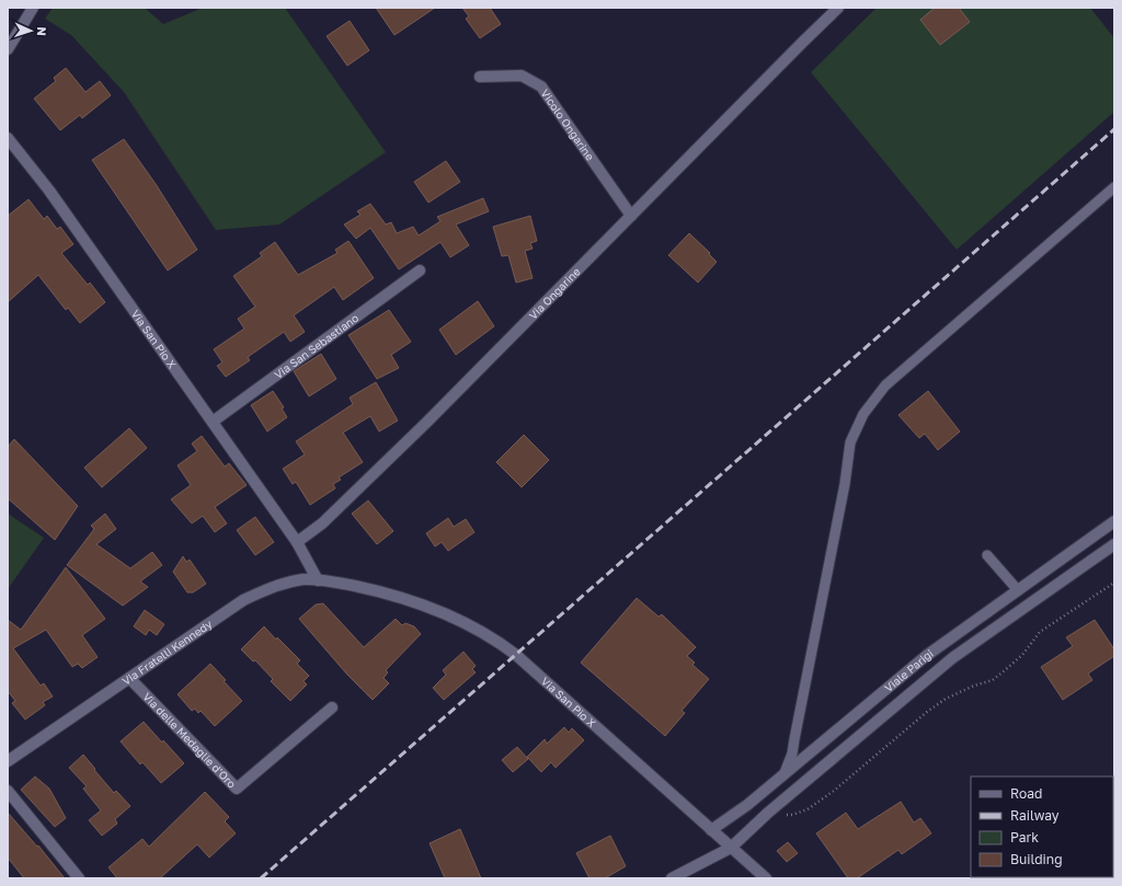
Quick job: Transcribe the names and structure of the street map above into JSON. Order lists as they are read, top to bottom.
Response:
{
  "streets": {
    "street": [
      "Vicolo Ongarine",
      "Via Ongarine",
      "Via San Pio X",
      "Via San Sebastiano",
      "Via Fratelli Kennedy",
      "Viale Parigi",
      "Via delle Medaglie d'Oro"
    ]
  },
  "crossings": [
    ["Vicolo Ongarine", "Via Ongarine"],
    ["Via Ongarine", "Via San Pio X"],
    ["Via San Pio X", "Via San Sebastiano"],
    ["Via San Pio X", "Via Fratelli Kennedy"],
    ["Via San Pio X", "Viale Parigi"],
    ["Via Fratelli Kennedy", "Via delle Medaglie d'Oro"]
  ],
  "legend": [
    "Road",
    "Railway",
    "Park",
    "Building"
  ],
  "north": "right"
}
